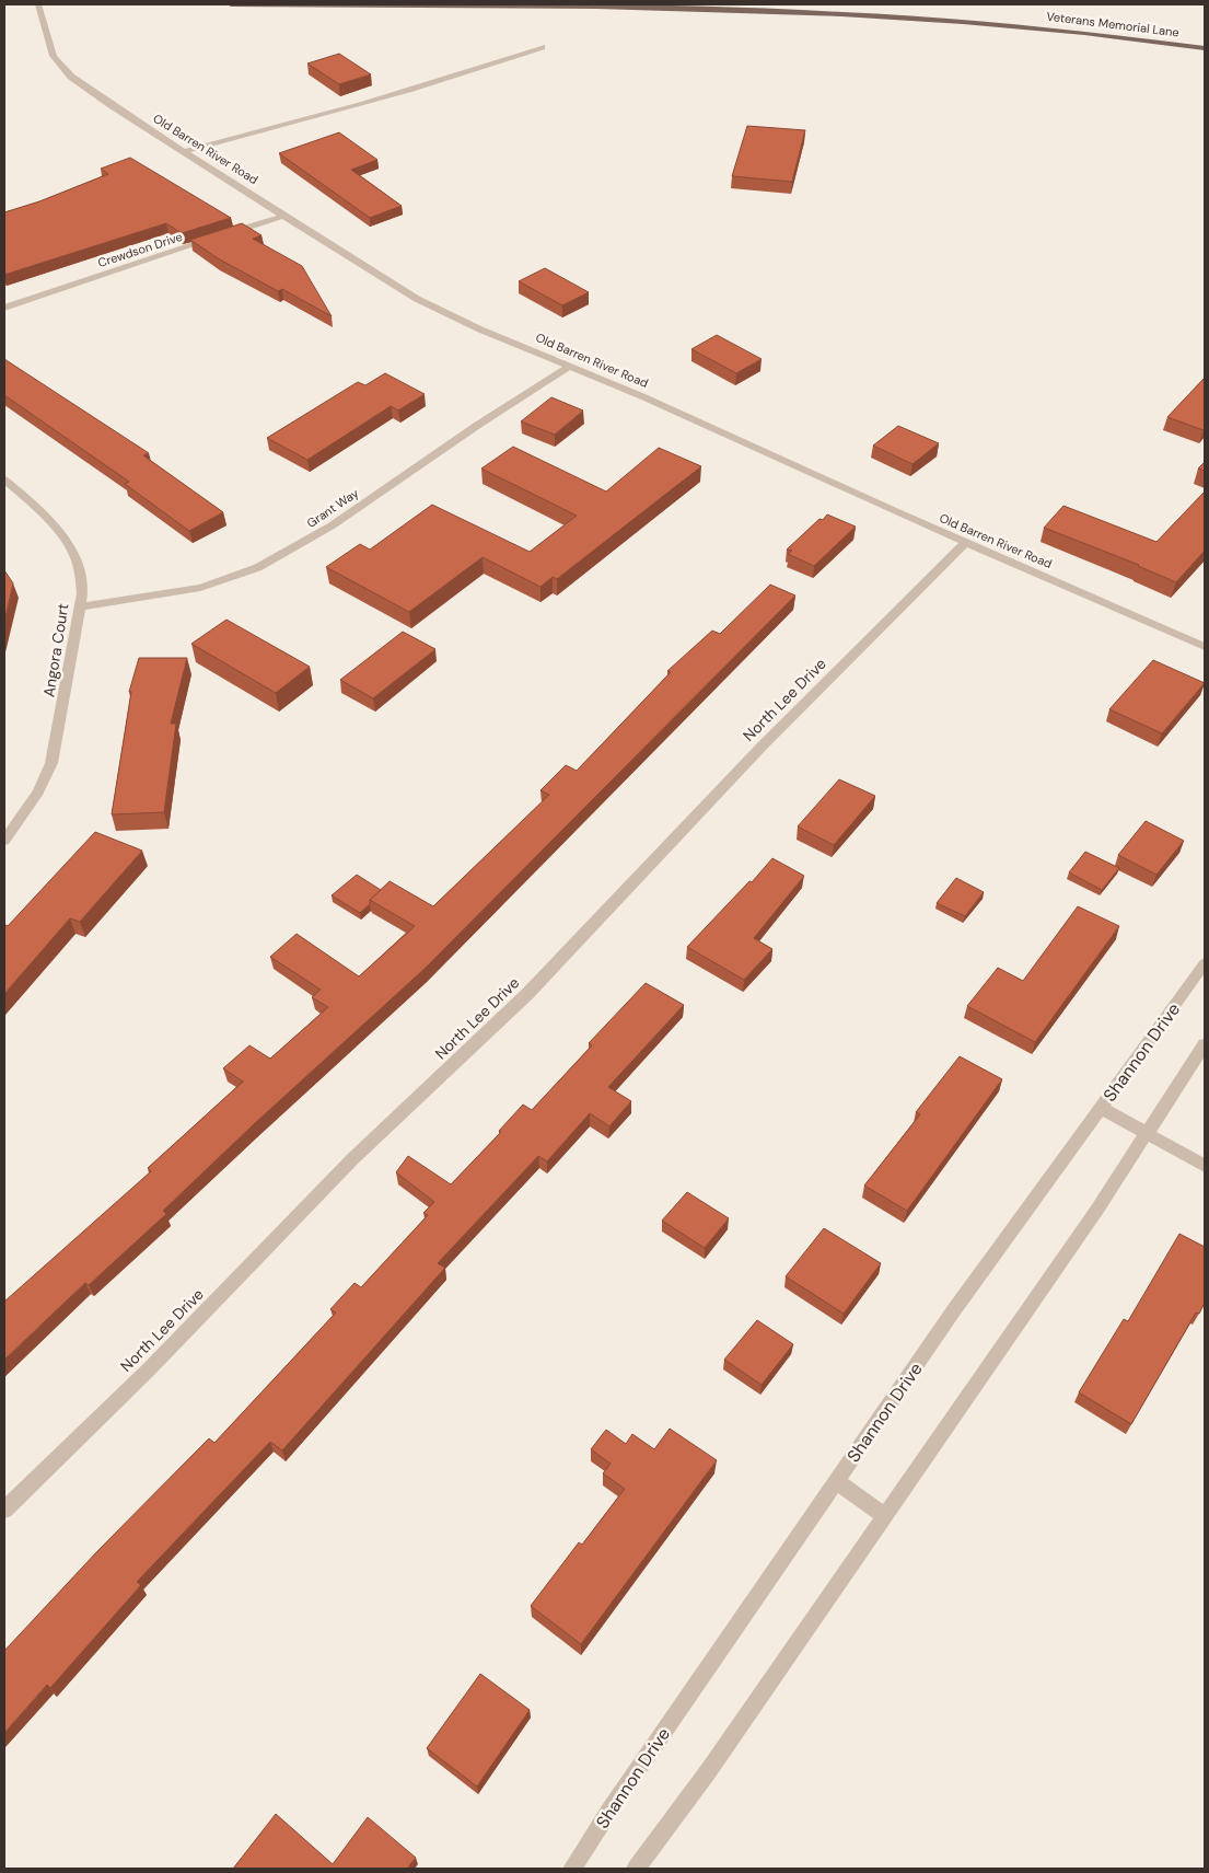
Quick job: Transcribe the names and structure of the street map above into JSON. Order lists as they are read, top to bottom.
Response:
{
  "streets": {
    "main road": ["Veterans Memorial Lane"],
    "street": [
      "Old Barren River Road",
      "Crewdson Drive",
      "Grant Way",
      "Angora Court",
      "North Lee Drive",
      "Shannon Drive"
    ]
  },
  "crossings": [
    ["Old Barren River Road", "Crewdson Drive"],
    ["Old Barren River Road", "Grant Way"],
    ["Old Barren River Road", "North Lee Drive"],
    ["Grant Way", "Angora Court"]
  ]
}
